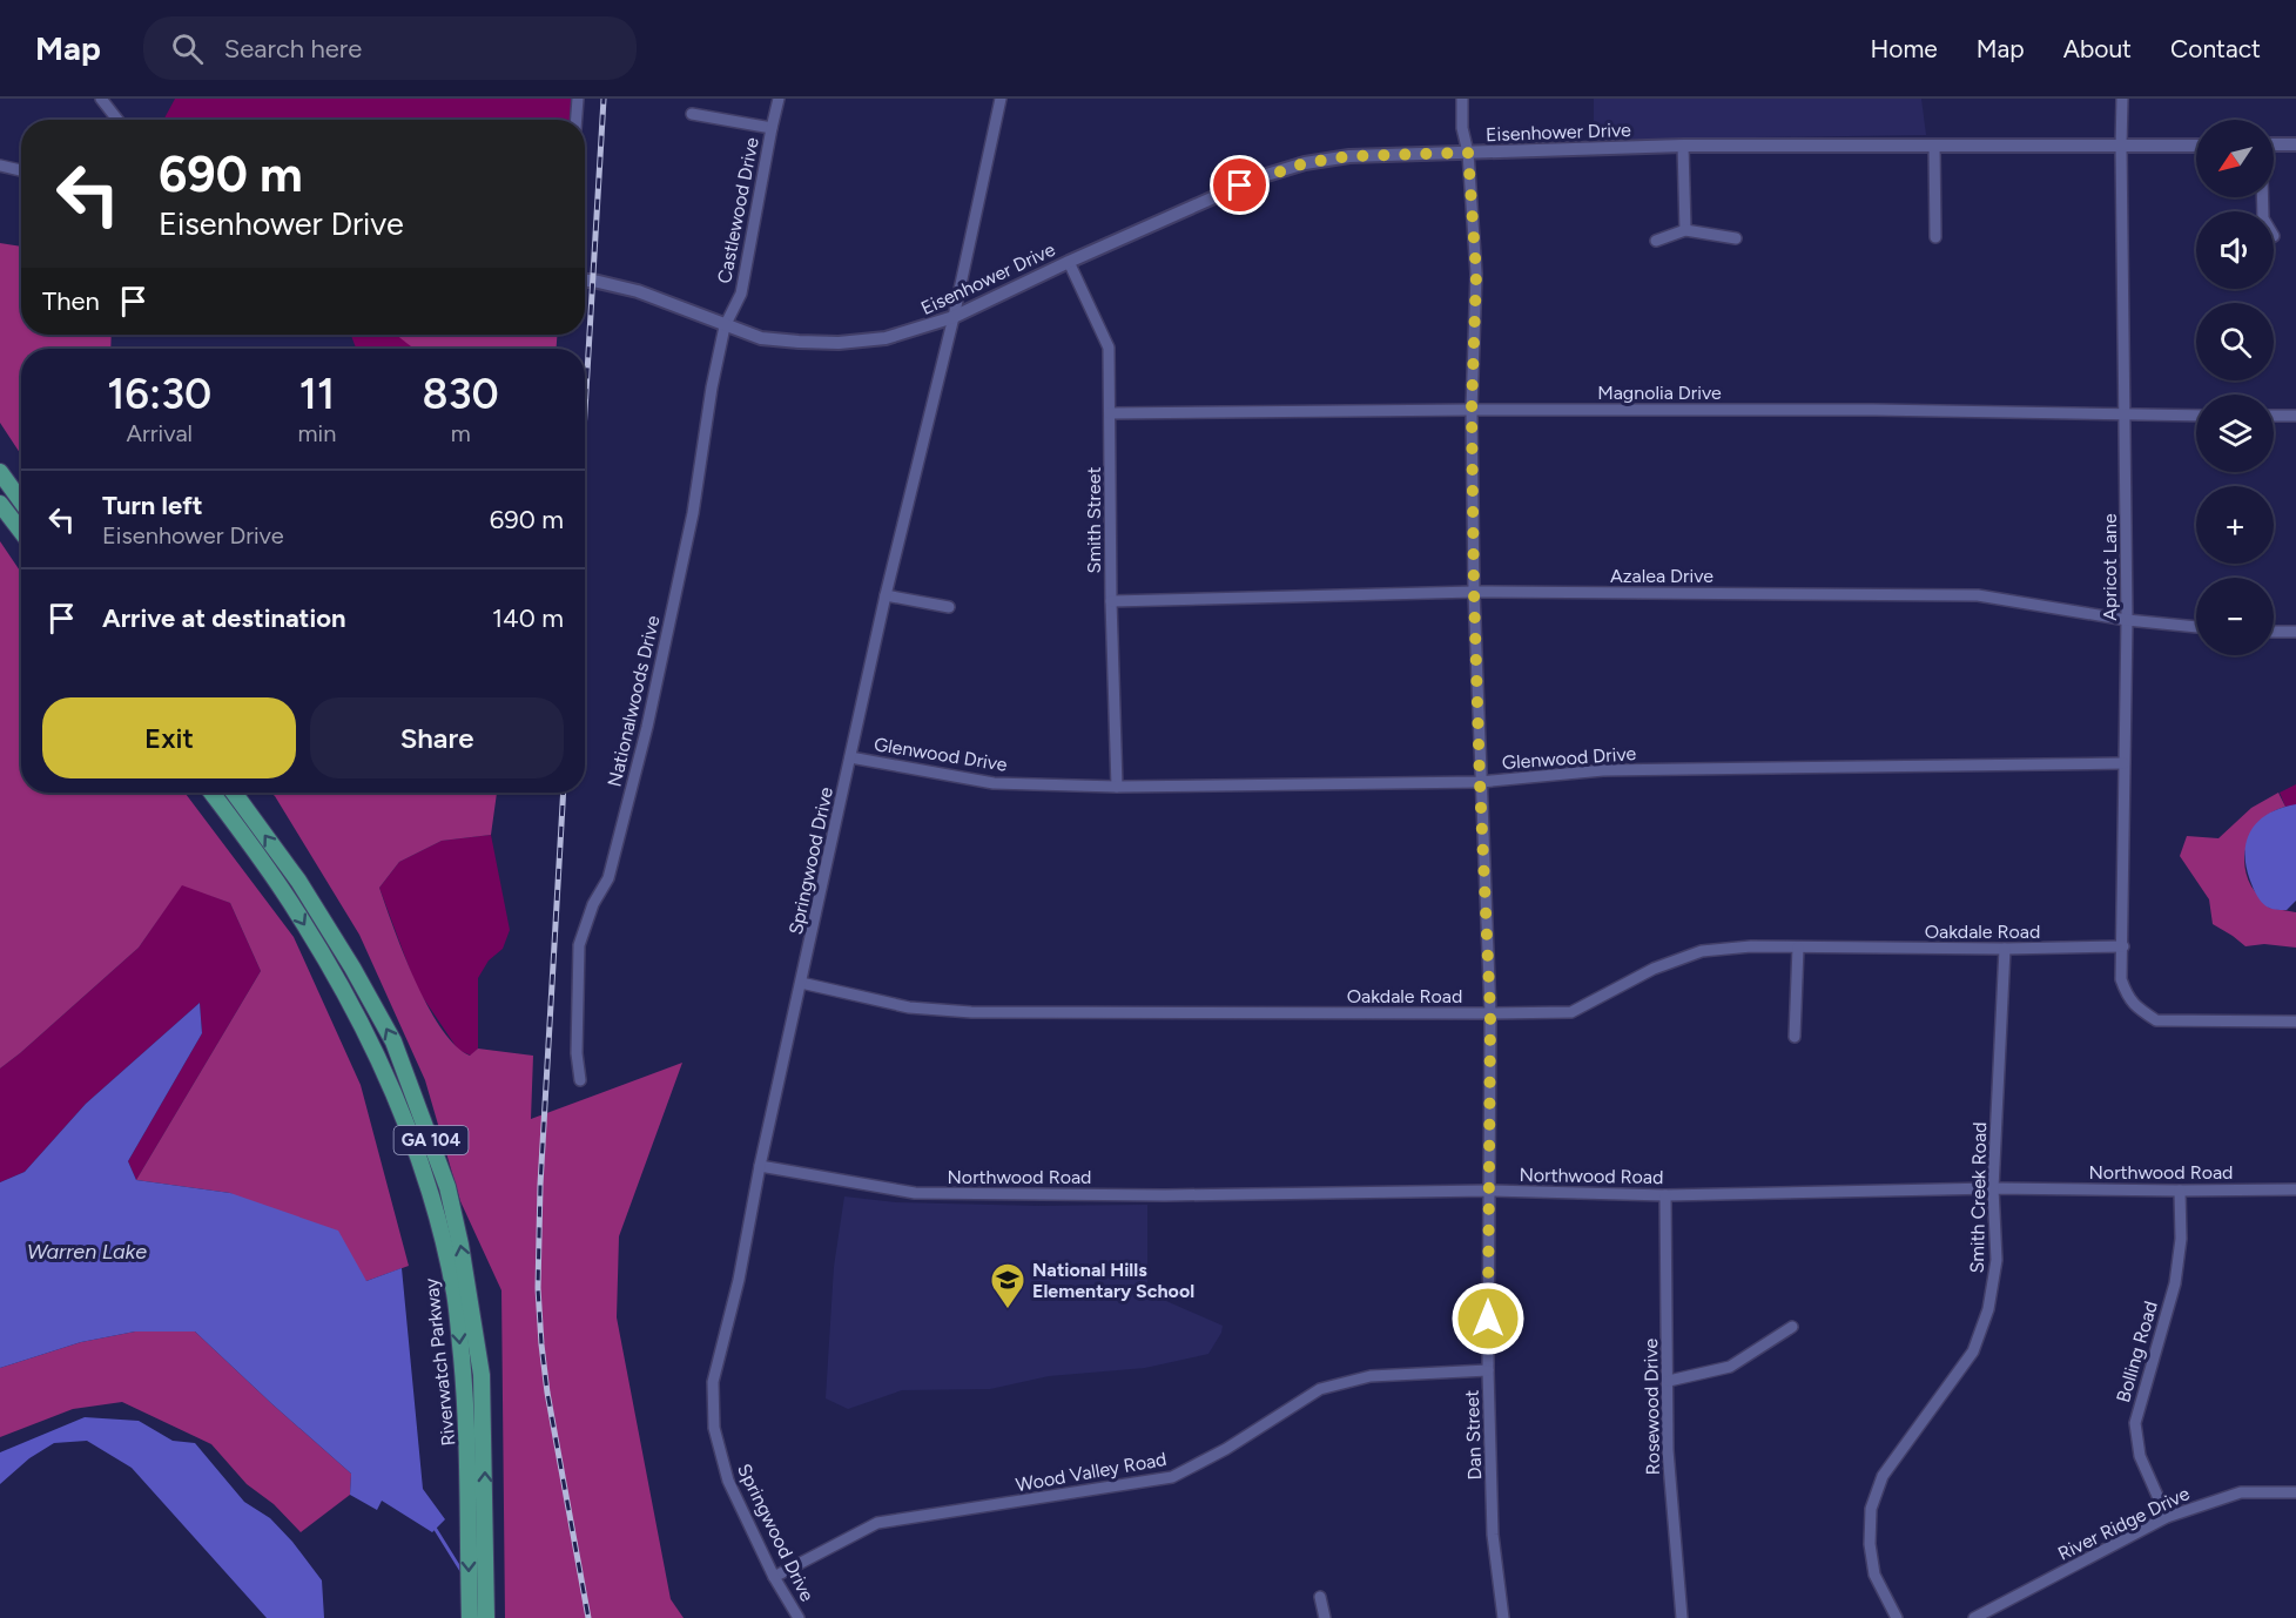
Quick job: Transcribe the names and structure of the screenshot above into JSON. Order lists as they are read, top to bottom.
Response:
{
  "streets": {
    "main road": ["GA 104", "Riverwatch Parkway"],
    "street": [
      "Eisenhower Drive",
      "Castlewood Drive",
      "Magnolia Drive",
      "Smith Street",
      "Apricot Lane",
      "Azalea Drive",
      "Nationalwoods Drive",
      "Glenwood Drive",
      "Springwood Drive",
      "Oakdale Road",
      "Northwood Road",
      "Smith Creek Road",
      "Bolling Road",
      "Rosewood Drive",
      "Dan Street",
      "Wood Valley Road",
      "River Ridge Drive"
    ]
  },
  "crossings": [
    ["Eisenhower Drive", "Castlewood Drive"],
    ["Eisenhower Drive", "Smith Street"],
    ["Eisenhower Drive", "Apricot Lane"],
    ["Eisenhower Drive", "Nationalwoods Drive"],
    ["Eisenhower Drive", "Springwood Drive"],
    ["Eisenhower Drive", "Dan Street"],
    ["Castlewood Drive", "Nationalwoods Drive"],
    ["Magnolia Drive", "Smith Street"],
    ["Magnolia Drive", "Apricot Lane"],
    ["Magnolia Drive", "Dan Street"],
    ["Smith Street", "Azalea Drive"],
    ["Smith Street", "Glenwood Drive"],
    ["Apricot Lane", "Azalea Drive"],
    ["Apricot Lane", "Glenwood Drive"],
    ["Apricot Lane", "Oakdale Road"],
    ["Azalea Drive", "Dan Street"],
    ["Glenwood Drive", "Springwood Drive"],
    ["Glenwood Drive", "Dan Street"],
    ["Springwood Drive", "Oakdale Road"],
    ["Springwood Drive", "Northwood Road"],
    ["Springwood Drive", "Wood Valley Road"],
    ["Oakdale Road", "Smith Creek Road"],
    ["Oakdale Road", "Dan Street"],
    ["Northwood Road", "Smith Creek Road"],
    ["Northwood Road", "Bolling Road"],
    ["Northwood Road", "Rosewood Drive"],
    ["Northwood Road", "Dan Street"],
    ["Bolling Road", "River Ridge Drive"],
    ["Dan Street", "Wood Valley Road"]
  ],
  "water": ["Warren Lake"],
  "places": {
    "school or university": ["National Hills Elementary School"]
  },
  "north": "bottom left",
  "page": {
    "header": "Map",
    "search": "Search here",
    "nav": [
      "Home",
      "Map",
      "About",
      "Contact"
    ],
    "map_buttons": ["+", "−"],
    "turn": ["690 m", "Eisenhower Drive"],
    "then": "Then",
    "eta": [
      "16:30",
      "Arrival",
      "11",
      "min",
      "830",
      "m"
    ],
    "list": [
      {
        "name": "Turn left",
        "note": "Eisenhower Drive",
        "value": "690 m"
      },
      {
        "name": "Arrive at destination",
        "value": "140 m"
      }
    ],
    "buttons": ["Exit", "Share"]
  }
}
